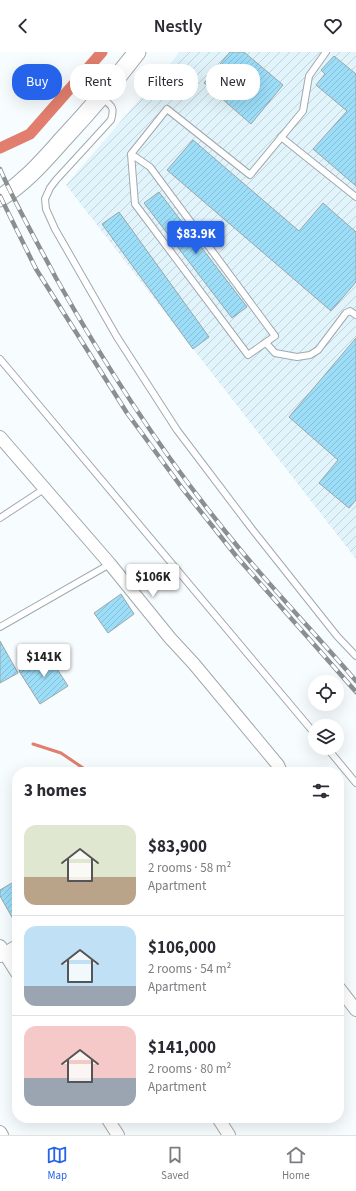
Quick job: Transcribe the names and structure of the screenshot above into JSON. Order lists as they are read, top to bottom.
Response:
{
  "page": {
    "header": "Nestly",
    "chip": [
      "Buy",
      "Rent",
      "Filters",
      "New"
    ],
    "price": ["$83.9K", "$106K", "$141K"],
    "heading": "3 homes",
    "list": [
      {
        "name": "$83,900",
        "note": "2 rooms · 58 m² · Apartment"
      },
      {
        "name": "$106,000",
        "note": "2 rooms · 54 m² · Apartment"
      },
      {
        "name": "$141,000",
        "note": "2 rooms · 80 m² · Apartment"
      }
    ],
    "tabs": ["Map", "Saved", "Home"]
  }
}
